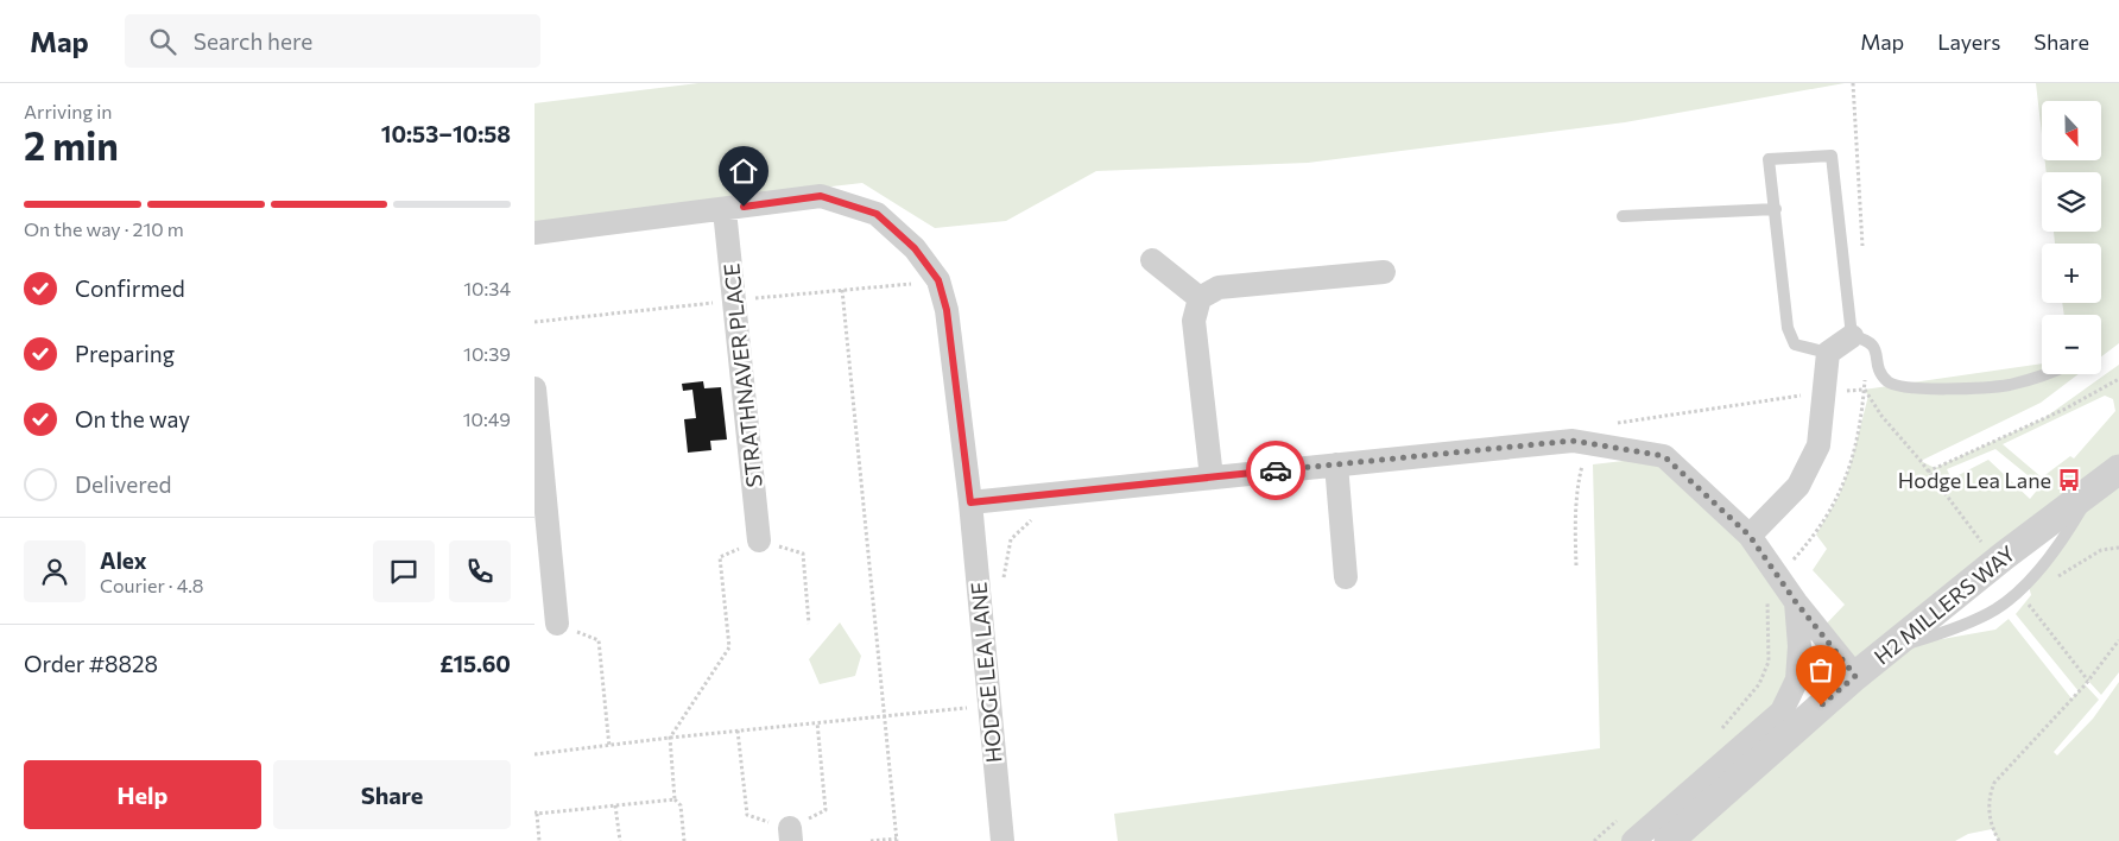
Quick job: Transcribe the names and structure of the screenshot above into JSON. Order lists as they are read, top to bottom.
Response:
{
  "streets": {
    "street": ["STRATHNAVER PLACE", "H2 MILLERS WAY", "HODGE LEA LANE"]
  },
  "crossings": [
    ["STRATHNAVER PLACE", "HODGE LEA LANE"]
  ],
  "places": {
    "bus stop": ["Hodge Lea Lane"]
  },
  "north": "bottom",
  "page": {
    "header": "Map",
    "search": "Search here",
    "nav": ["Map", "Layers", "Share"],
    "heading": ["2 min", "Arriving in", "10:53–10:58"],
    "panel": [
      "Alex",
      "Courier · 4.8",
      "Order #8828",
      "£15.60"
    ],
    "map_buttons": ["+", "−"],
    "bar": "On the way · 210 m",
    "list": [
      ["Confirmed", "10:34"],
      ["Preparing", "10:39"],
      ["On the way", "10:49"],
      "Delivered"
    ],
    "buttons": ["Help", "Share"]
  }
}
